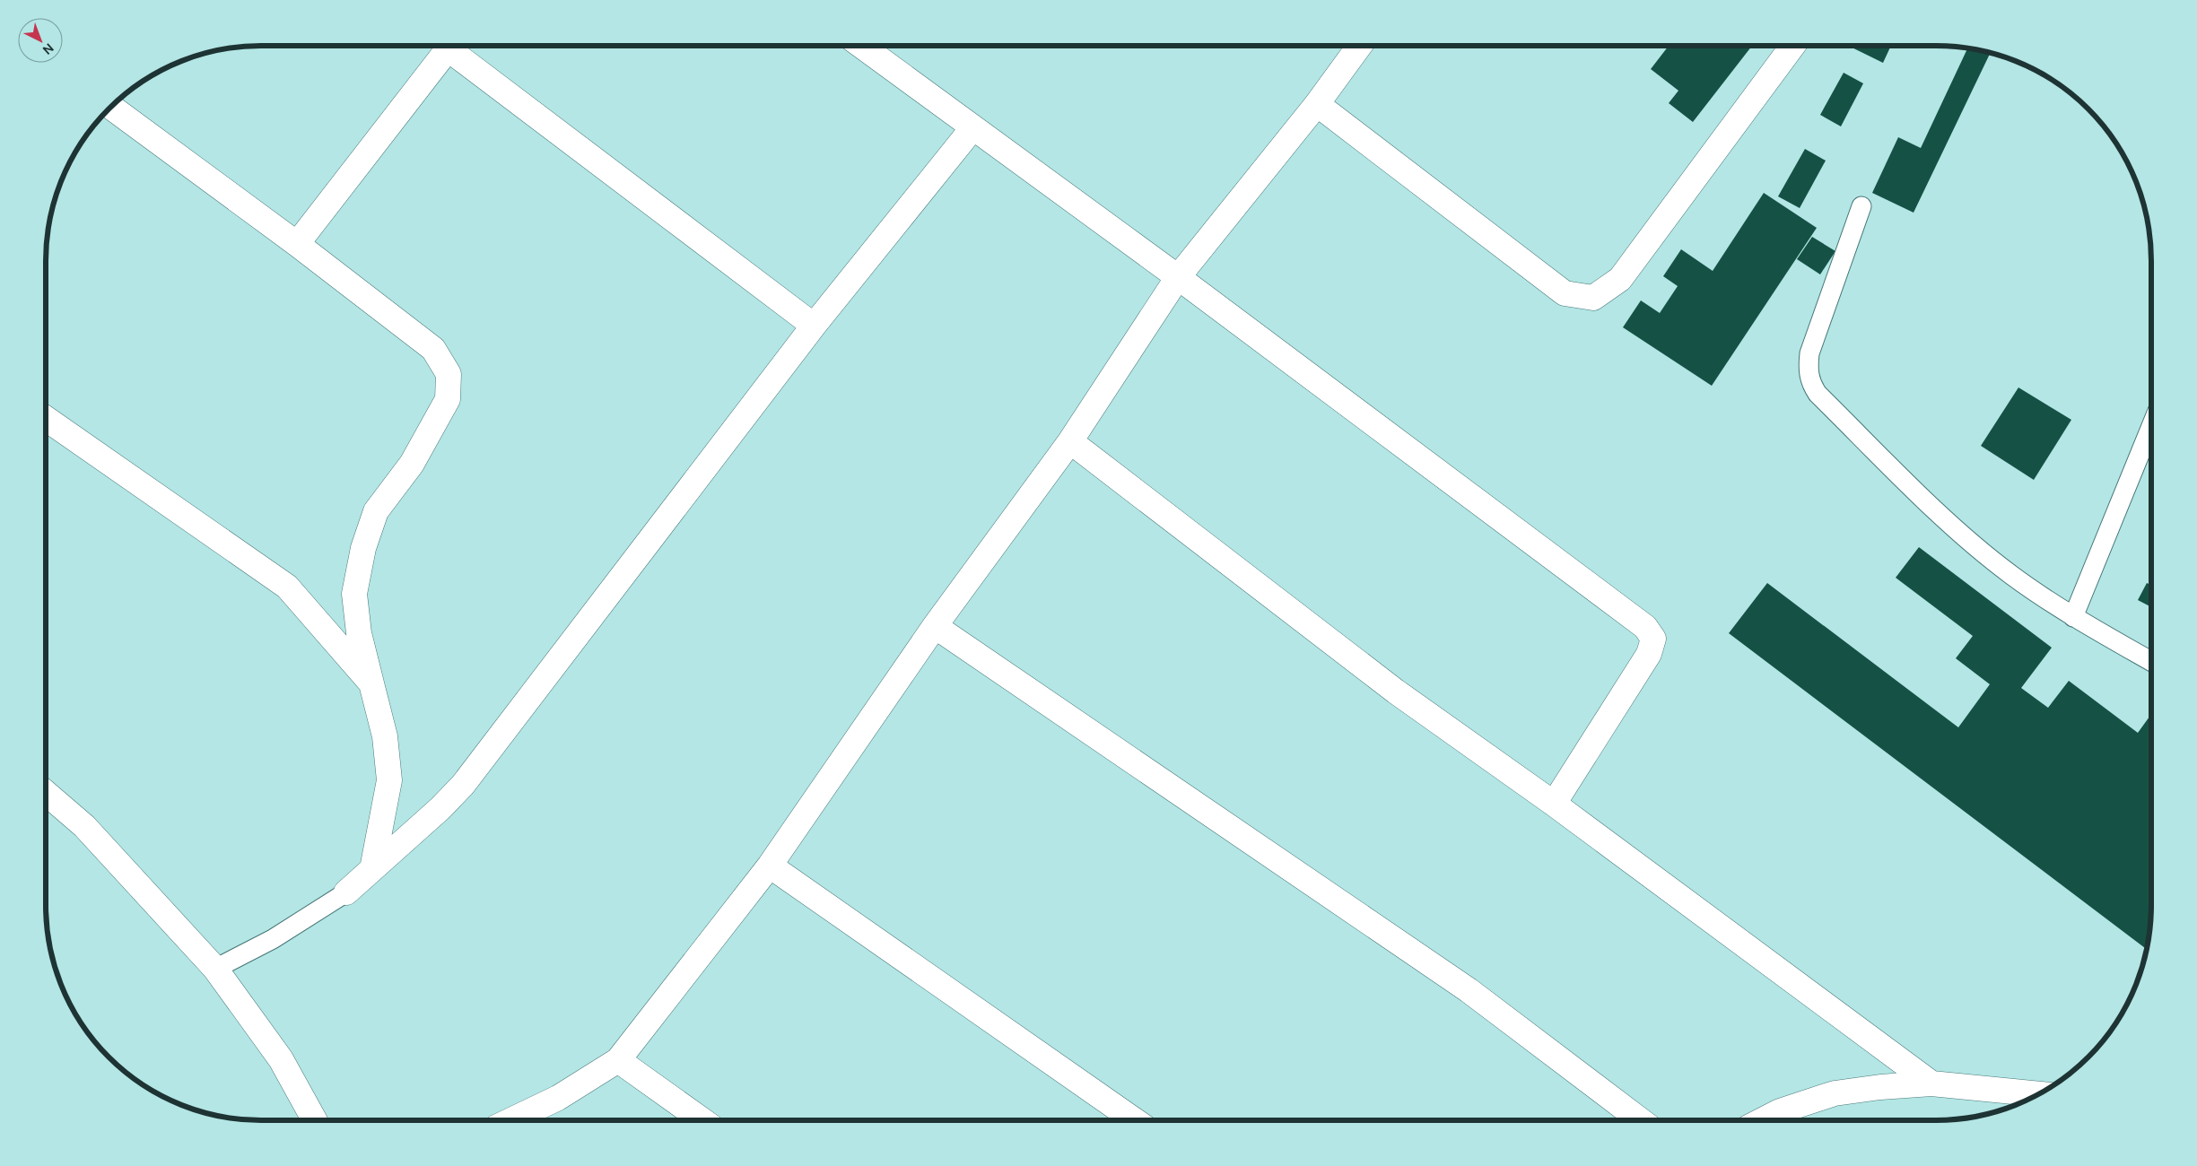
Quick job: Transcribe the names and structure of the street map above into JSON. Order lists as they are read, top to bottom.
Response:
{
  "north": "bottom right"
}
